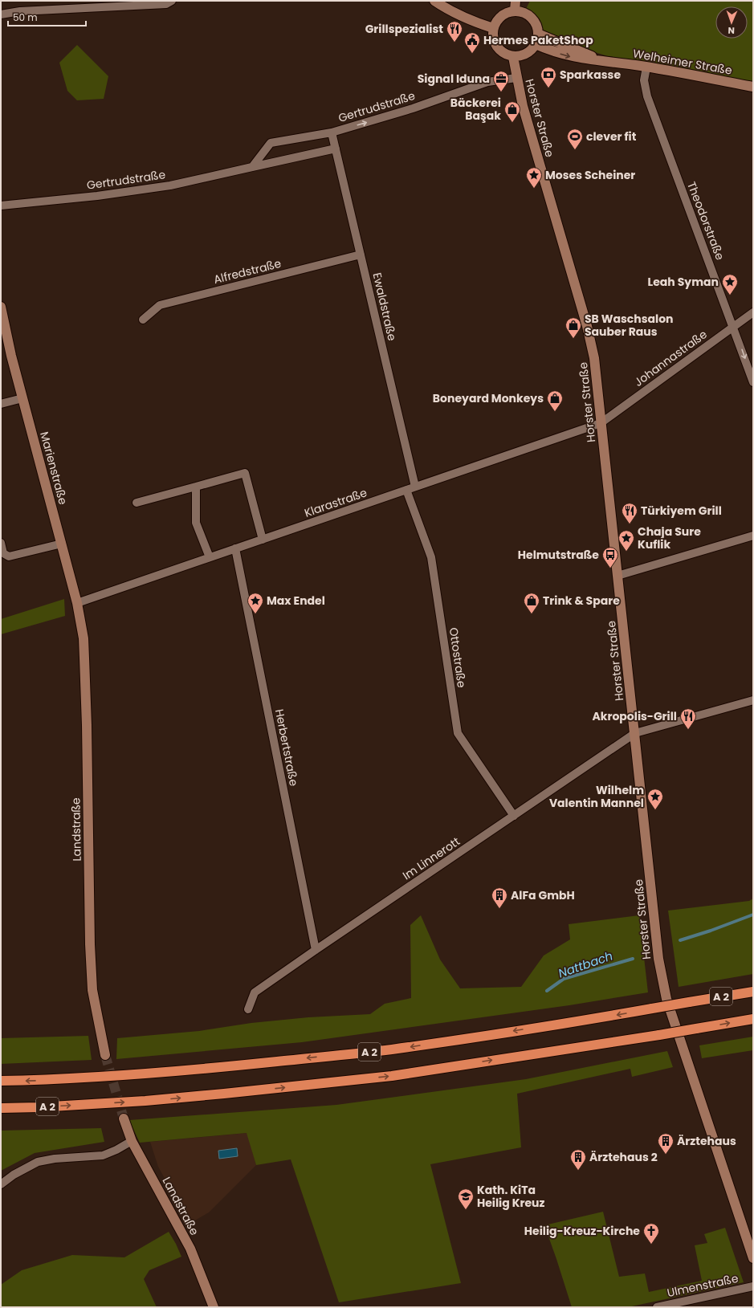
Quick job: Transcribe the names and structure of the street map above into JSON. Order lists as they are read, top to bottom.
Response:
{
  "streets": {
    "highway": ["A 2"],
    "main road": [
      "Welheimer Straße",
      "Horster Straße",
      "Marienstraße",
      "Landstraße"
    ],
    "street": [
      "Gertrudstraße",
      "Theodorstraße",
      "Alfredstraße",
      "Ewaldstraße",
      "Johannastraße",
      "Klarastraße",
      "Ottostraße",
      "Herbertstraße",
      "Im Linnerott",
      "Ulmenstraße"
    ]
  },
  "crossings": [
    ["Welheimer Straße", "Horster Straße"],
    ["Welheimer Straße", "Theodorstraße"],
    ["Gertrudstraße", "Horster Straße"],
    ["Gertrudstraße", "Ewaldstraße"],
    ["Horster Straße", "Johannastraße"],
    ["Horster Straße", "Klarastraße"],
    ["Horster Straße", "Im Linnerott"],
    ["Theodorstraße", "Johannastraße"],
    ["Alfredstraße", "Ewaldstraße"],
    ["Ewaldstraße", "Klarastraße"],
    ["Johannastraße", "Klarastraße"],
    ["Marienstraße", "Klarastraße"],
    ["Marienstraße", "Landstraße"],
    ["Klarastraße", "Ottostraße"],
    ["Klarastraße", "Herbertstraße"],
    ["Klarastraße", "Landstraße"],
    ["Ottostraße", "Im Linnerott"],
    ["Herbertstraße", "Im Linnerott"]
  ],
  "water": ["Nattbach"],
  "places": {
    "restaurant": ["Grillspezialist", "Türkiyem Grill", "Akropolis-Grill"],
    "public building": ["Hermes PaketShop"],
    "bank": ["Sparkasse"],
    "office": ["Signal Iduna"],
    "shop": [
      "Bäckerei Başak",
      "SB Waschsalon Sauber Raus",
      "Boneyard Monkeys",
      "Trink & Spare"
    ],
    "sports": ["clever fit"],
    "place": [
      "Moses Scheiner",
      "Leah Syman",
      "Chaja Sure Kuflik",
      "Max Endel",
      "Wilhelm Valentin Mannel"
    ],
    "bus stop": ["Helmutstraße"],
    "building": ["AlFa GmbH", "Ärztehaus", "Ärztehaus 2"],
    "school or university": ["Kath. KiTa Heilig Kreuz"],
    "church": ["Heilig-Kreuz-Kirche"]
  },
  "scale_bar": "50 m",
  "north": "bottom"
}
